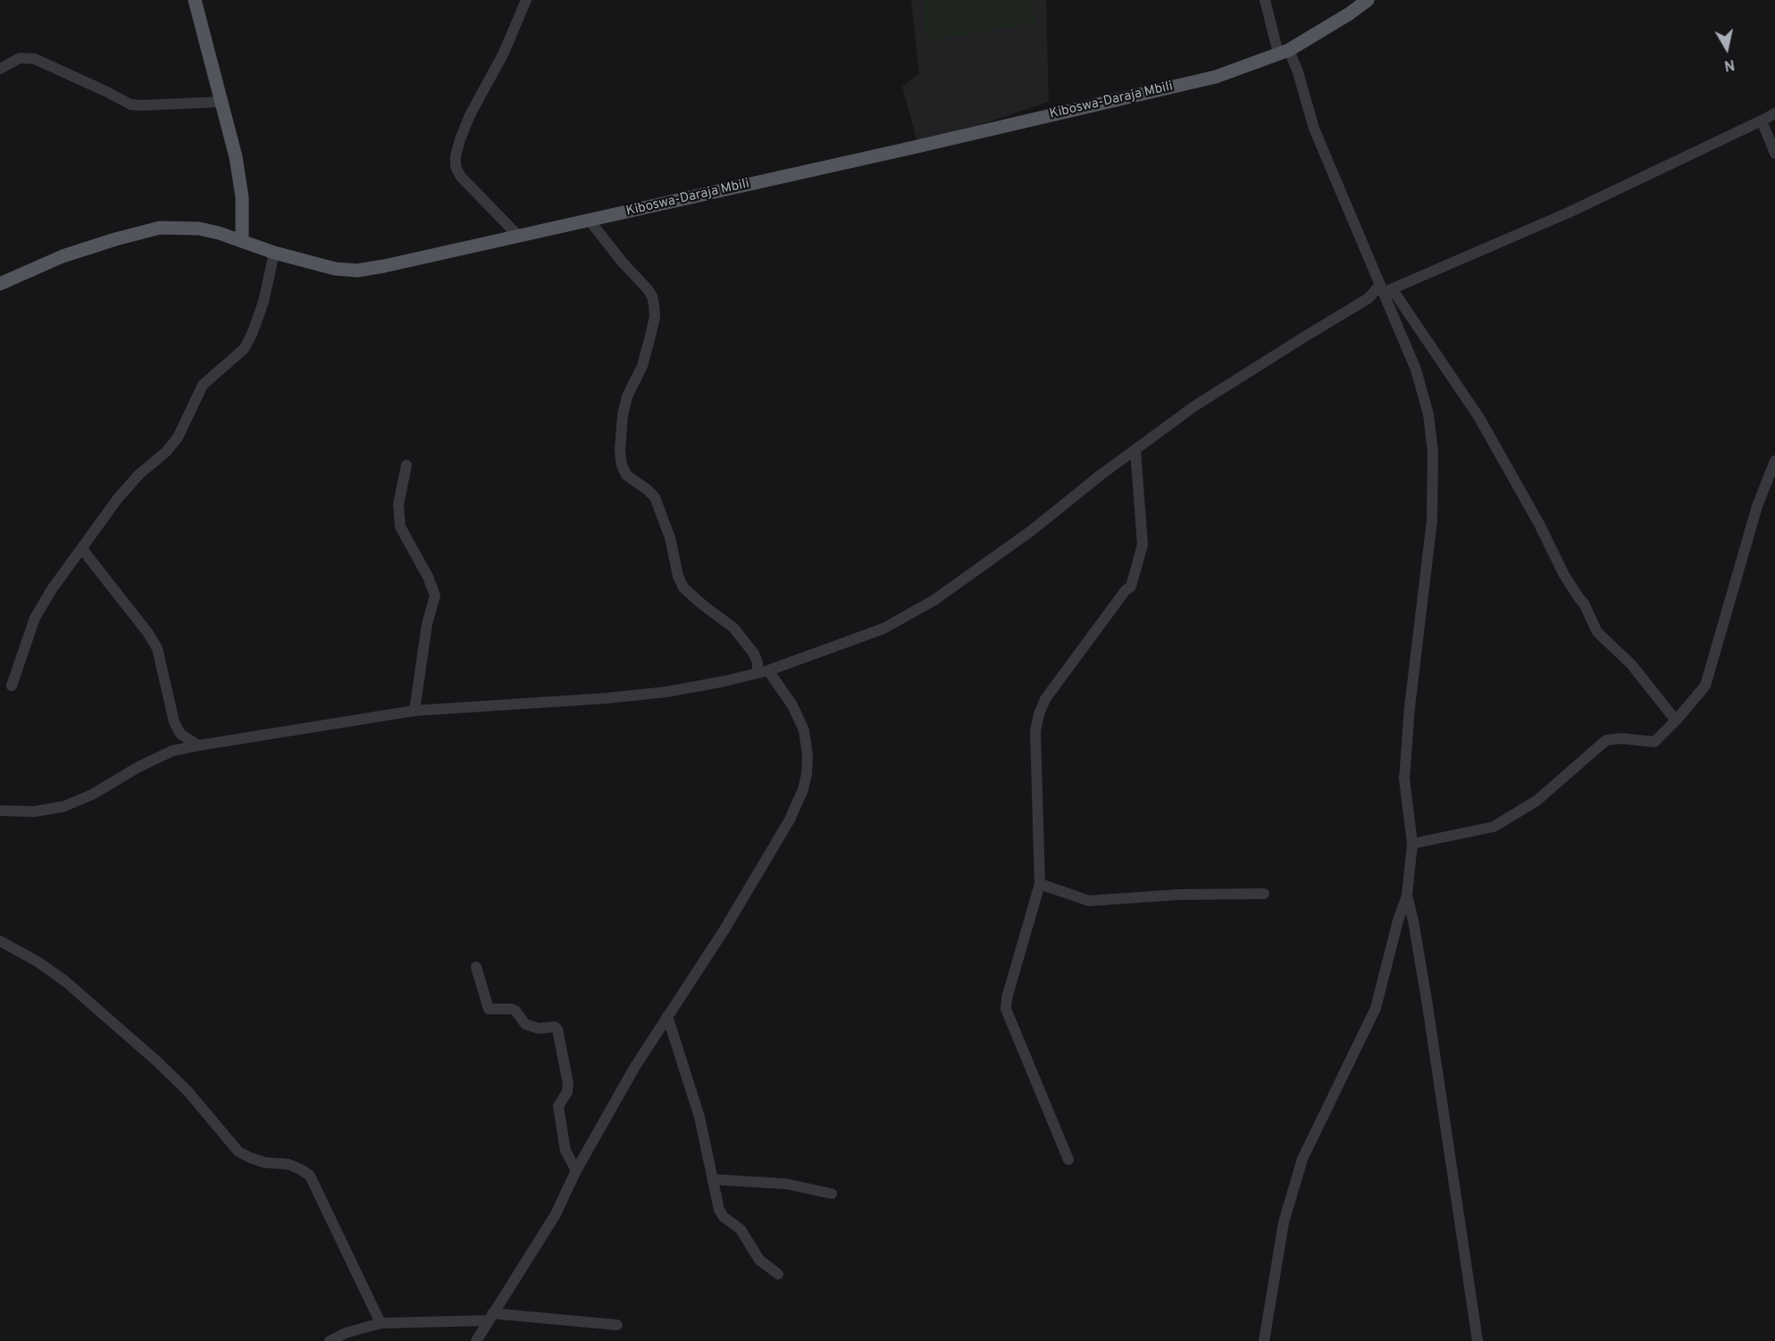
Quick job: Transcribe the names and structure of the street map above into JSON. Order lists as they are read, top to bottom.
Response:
{
  "streets": {
    "main road": ["Kiboswa-Daraja Mbili"]
  },
  "north": "bottom"
}
